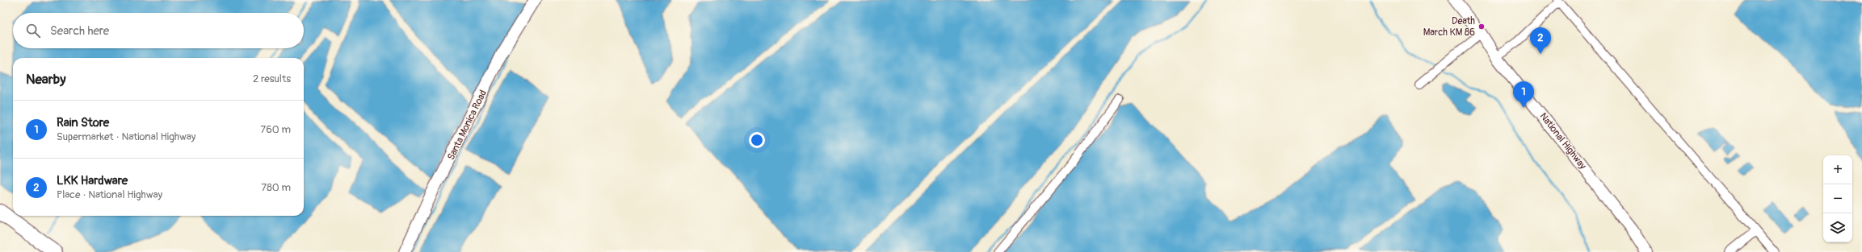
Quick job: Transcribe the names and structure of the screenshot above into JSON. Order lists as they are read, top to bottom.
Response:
{
  "streets": {
    "main road": ["Santa Monica Road", "National Highway"]
  },
  "places": ["Death March KM 86"],
  "page": {
    "search": "Search here",
    "pins": ["2", "1"],
    "heading": ["Nearby", "2 results"],
    "list": [
      {
        "mark": "1",
        "name": "Rain Store",
        "note": "Supermarket · National Highway",
        "value": "760 m"
      },
      {
        "mark": "2",
        "name": "LKK Hardware",
        "note": "Place · National Highway",
        "value": "780 m"
      }
    ],
    "map_buttons": ["+", "−"]
  }
}
